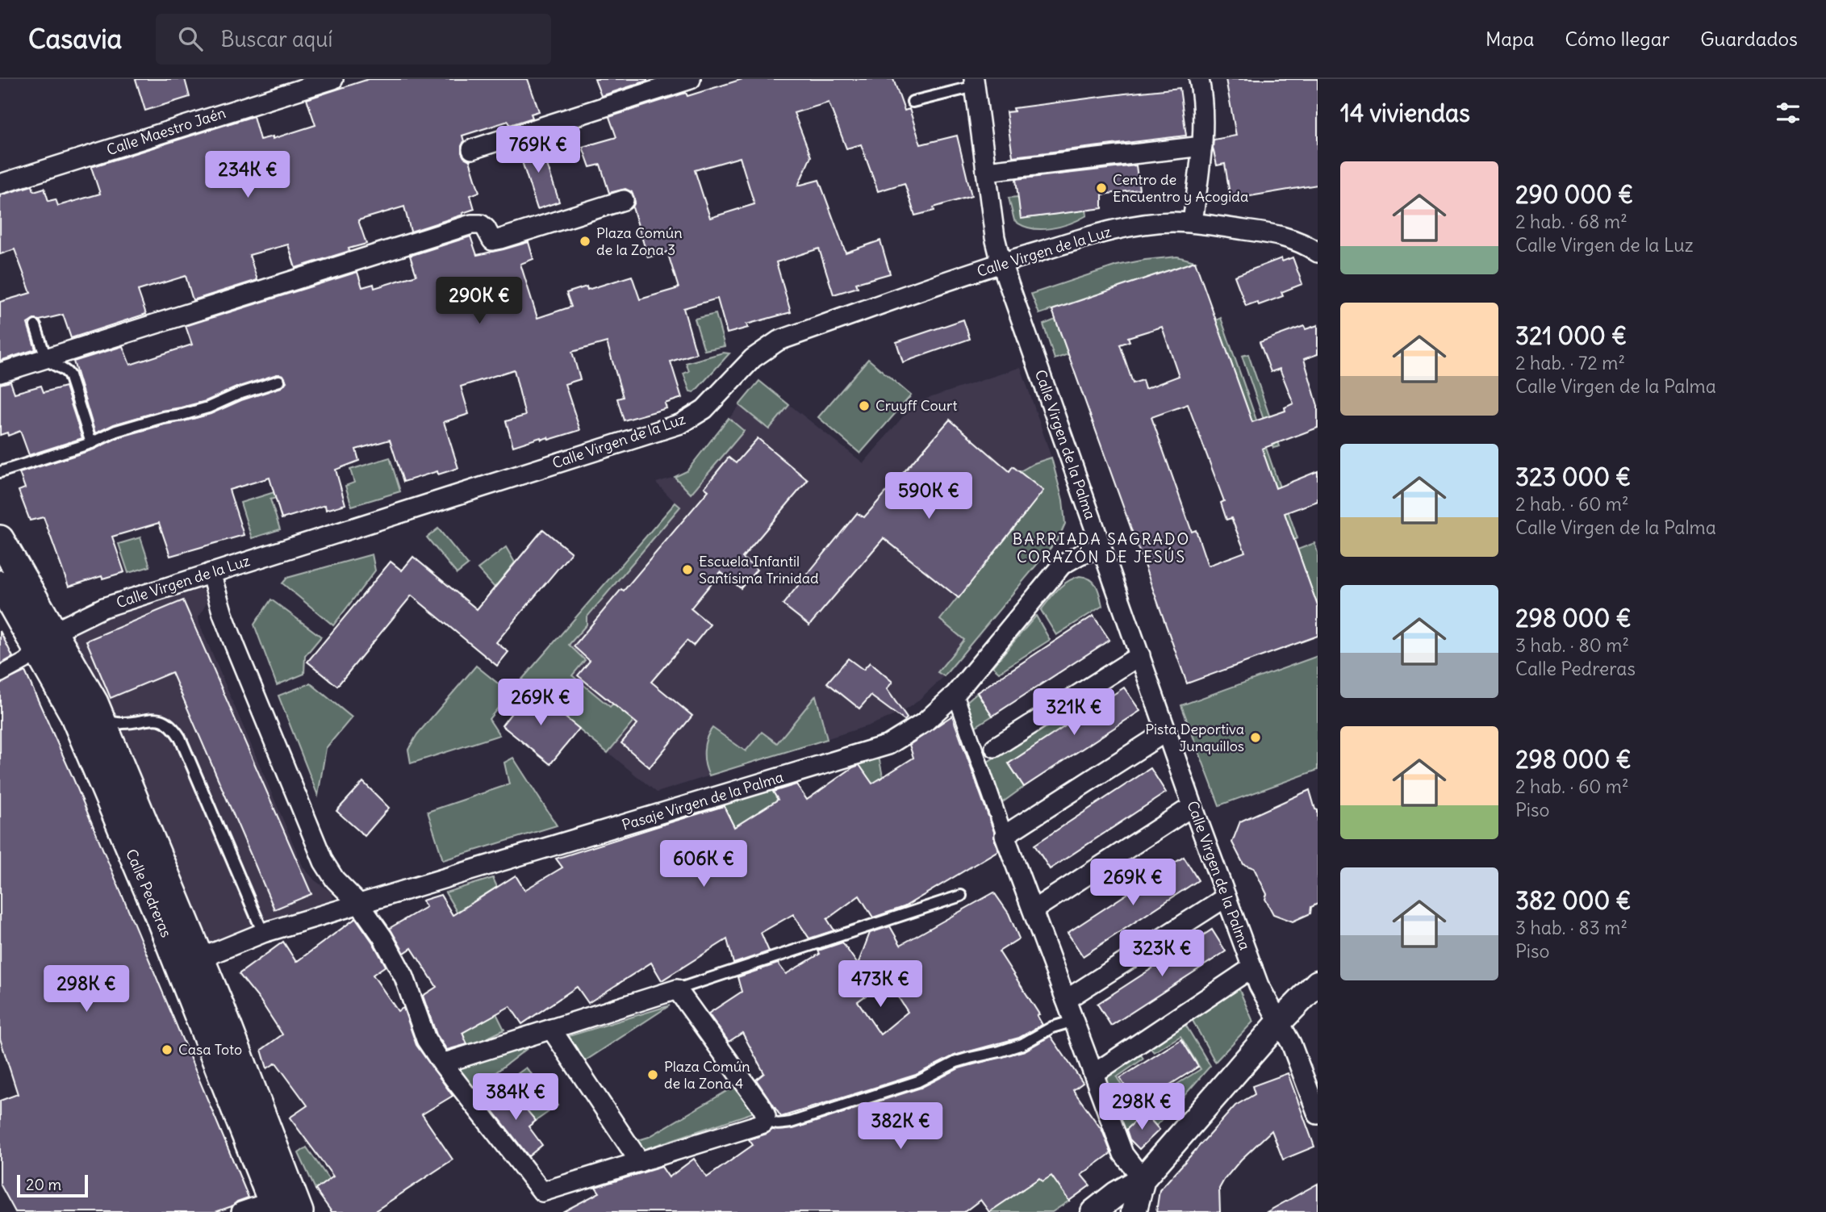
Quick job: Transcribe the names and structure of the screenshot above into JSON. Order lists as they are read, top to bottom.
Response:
{
  "streets": {
    "main road": ["Calle Pedreras"],
    "street": [
      "Calle Maestro Jaén",
      "Calle Virgen de la Luz",
      "Calle Virgen de la Palma",
      "Pasaje Virgen de la Palma"
    ]
  },
  "crossings": [
    ["Calle Virgen de la Luz", "Calle Virgen de la Palma"],
    ["Calle Virgen de la Luz", "Calle Pedreras"],
    ["Calle Virgen de la Palma", "Pasaje Virgen de la Palma"],
    ["Pasaje Virgen de la Palma", "Calle Pedreras"]
  ],
  "districts": ["BARRIADA SAGRADO CORAZÓN DE JESÚS"],
  "places": [
    "Centro de Encuentro y Acogida",
    "Plaza Común de la Zona 3",
    "Cruyff Court",
    "Escuela Infantil Santísima Trinidad",
    "Pista Deportiva Junquillos",
    "Casa Toto",
    "Plaza Común de la Zona 4"
  ],
  "scale_bar": "20 m",
  "page": {
    "header": "Casavia",
    "search": "Buscar aquí",
    "nav": ["Mapa", "Cómo llegar", "Guardados"],
    "heading": "14 viviendas",
    "price": [
      "769K €",
      "234K €",
      "290K €",
      "590K €",
      "269K €",
      "321K €",
      "606K €",
      "269K €",
      "323K €",
      "473K €",
      "298K €",
      "384K €",
      "298K €",
      "382K €"
    ],
    "list": [
      {
        "name": "290 000 €",
        "note": "2 hab. · 68 m² · Calle Virgen de la Luz"
      },
      {
        "name": "321 000 €",
        "note": "2 hab. · 72 m² · Calle Virgen de la Palma"
      },
      {
        "name": "323 000 €",
        "note": "2 hab. · 60 m² · Calle Virgen de la Palma"
      },
      {
        "name": "298 000 €",
        "note": "3 hab. · 80 m² · Calle Pedreras"
      },
      {
        "name": "298 000 €",
        "note": "2 hab. · 60 m² · Piso"
      },
      {
        "name": "382 000 €",
        "note": "3 hab. · 83 m² · Piso"
      }
    ],
    "scale": "20 m"
  }
}
